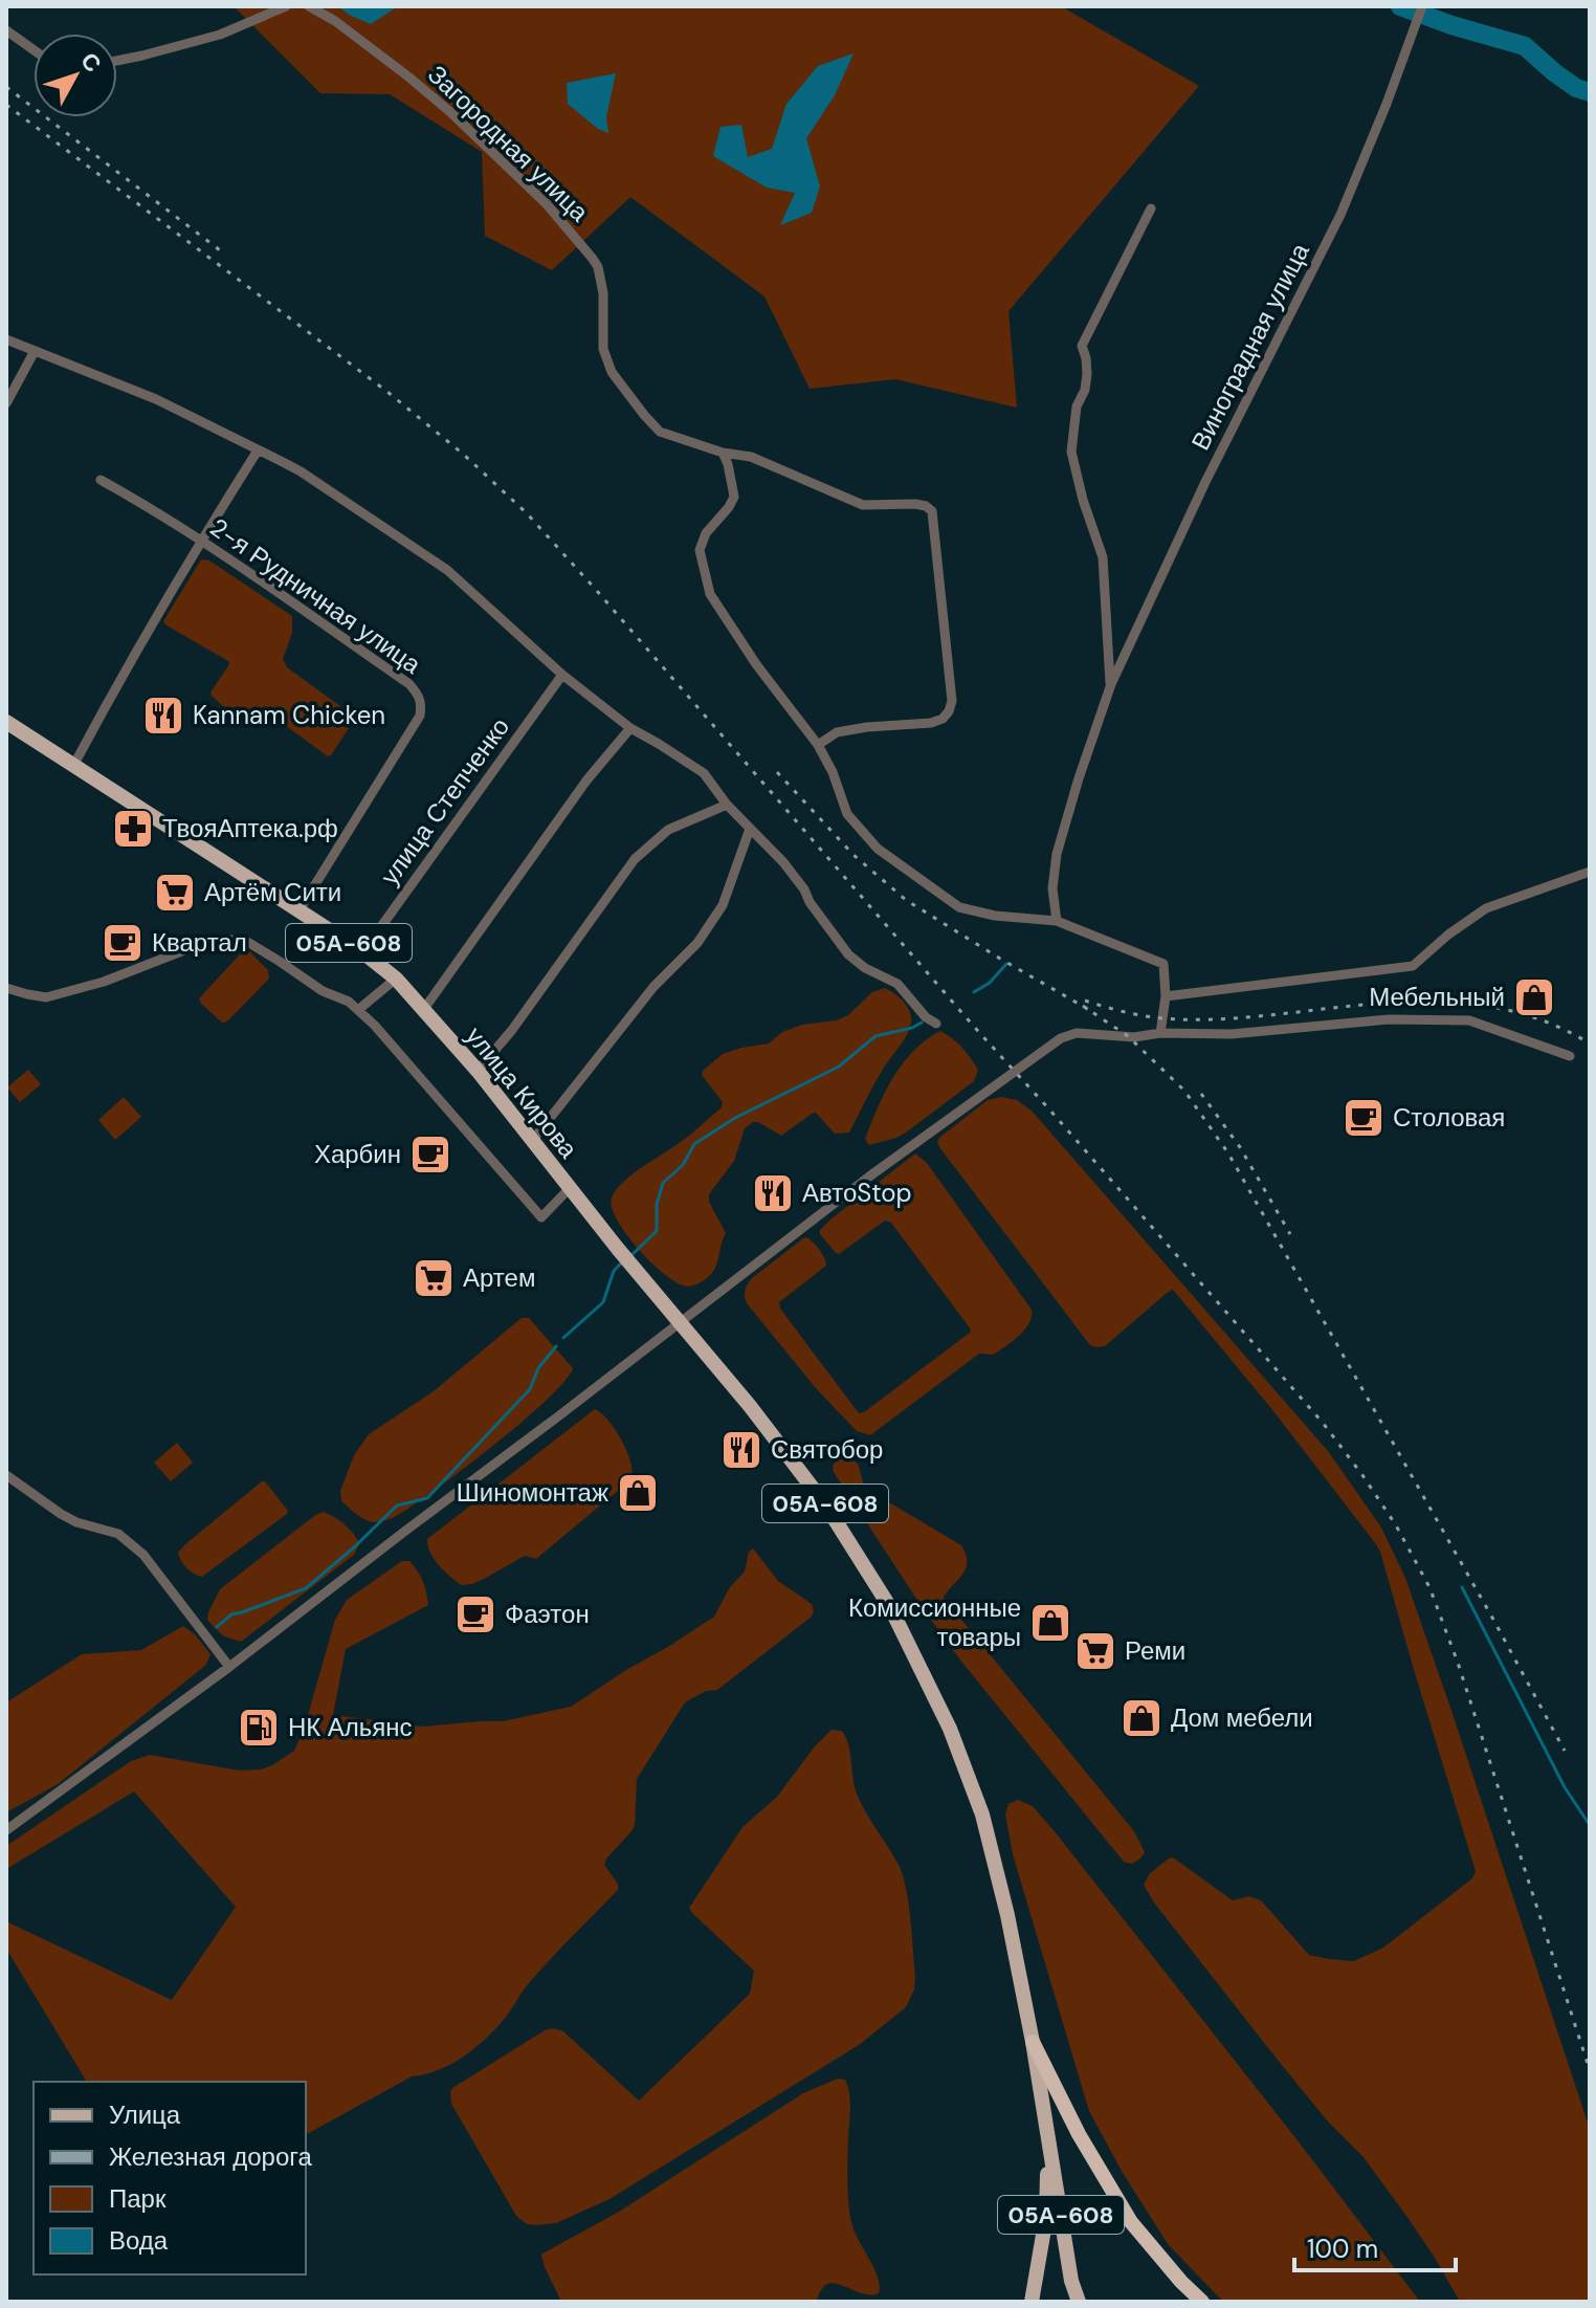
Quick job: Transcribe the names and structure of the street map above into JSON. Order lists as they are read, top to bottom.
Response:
{
  "streets": {
    "main road": ["05А-608", "улица Кирова"],
    "street": [
      "Загородная улица",
      "Виноградная улица",
      "2-я Рудничная улица",
      "улица Степченко"
    ]
  },
  "crossings": [
    ["2-я Рудничная улица", "улица Кирова"],
    ["улица Степченко", "улица Кирова"],
    ["05А-608", "улица Кирова"]
  ],
  "places": {
    "restaurant": ["Kannam Chicken", "АвтоStop", "Святобор"],
    "pharmacy": ["ТвояАптека.рф"],
    "supermarket": ["Артём Сити", "Артем", "Реми"],
    "cafe": [
      "Квартал",
      "Столовая",
      "Харбин",
      "Фаэтон"
    ],
    "shop": [
      "Мебельный",
      "Шиномонтаж",
      "Комиссионные товары",
      "Дом мебели"
    ],
    "fuel station": ["НК Альянс"]
  },
  "legend": [
    "Улица",
    "Железная дорога",
    "Парк",
    "Вода"
  ],
  "scale_bar": "100 m",
  "north": "top right"
}
